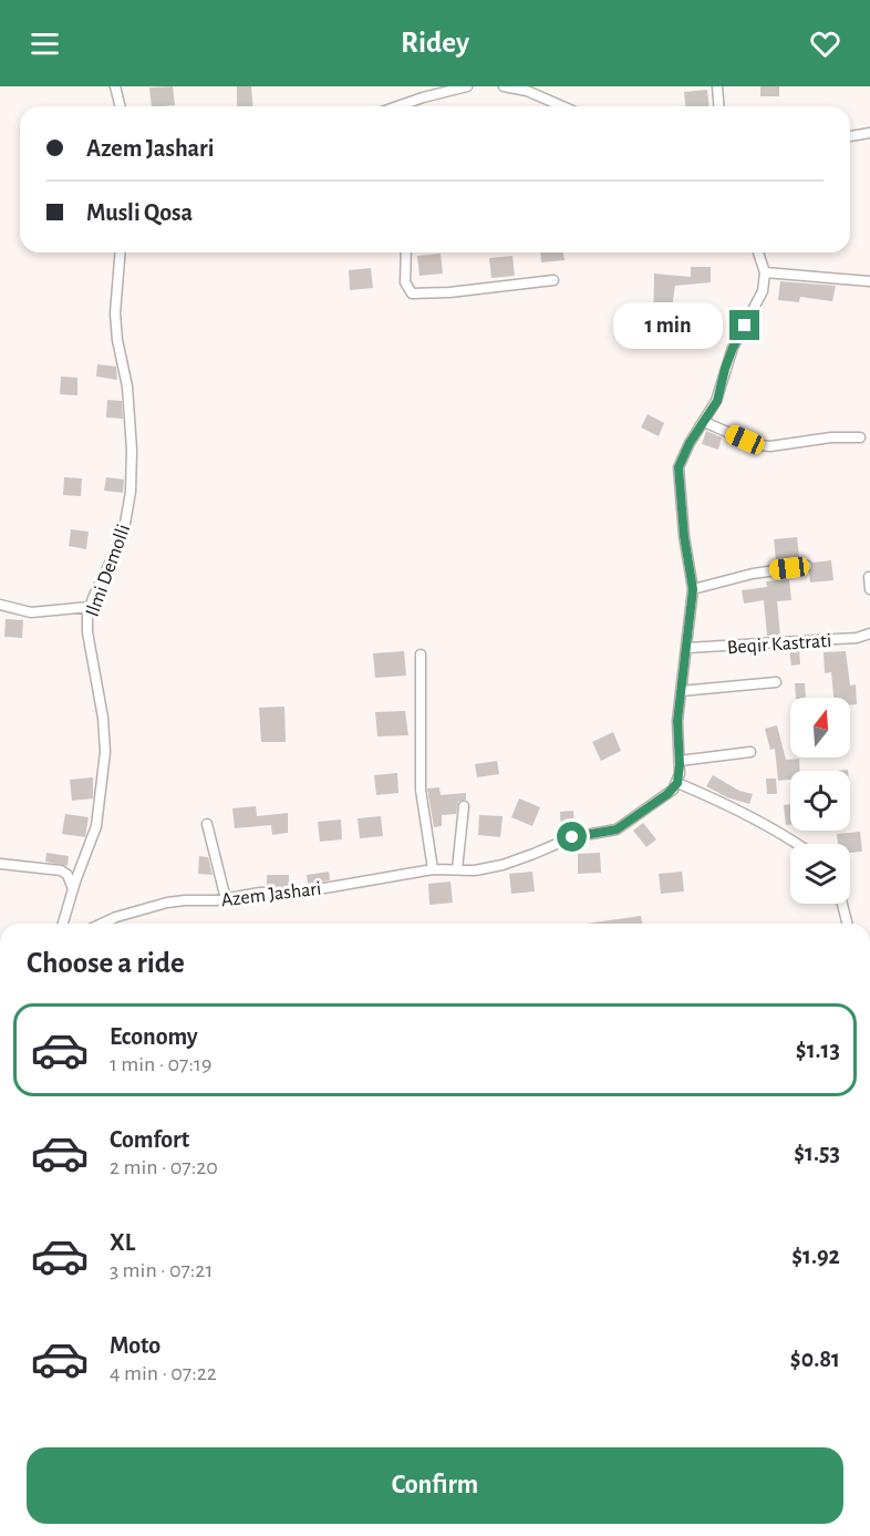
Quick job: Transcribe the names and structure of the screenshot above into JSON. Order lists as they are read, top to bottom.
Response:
{
  "streets": {
    "street": ["Ilmi Demolli", "Beqir Kastrati", "Azem Jashari"]
  },
  "north": "top",
  "page": {
    "header": "Ridey",
    "banner": ["Azem Jashari", "Musli Qosa"],
    "bubble": "1 min",
    "heading": "Choose a ride",
    "list": [
      {
        "name": "Economy",
        "note": "1 min · 07:19",
        "value": "$1.13"
      },
      {
        "name": "Comfort",
        "note": "2 min · 07:20",
        "value": "$1.53"
      },
      {
        "name": "XL",
        "note": "3 min · 07:21",
        "value": "$1.92"
      },
      {
        "name": "Moto",
        "note": "4 min · 07:22",
        "value": "$0.81"
      }
    ],
    "buttons": "Confirm"
  }
}
